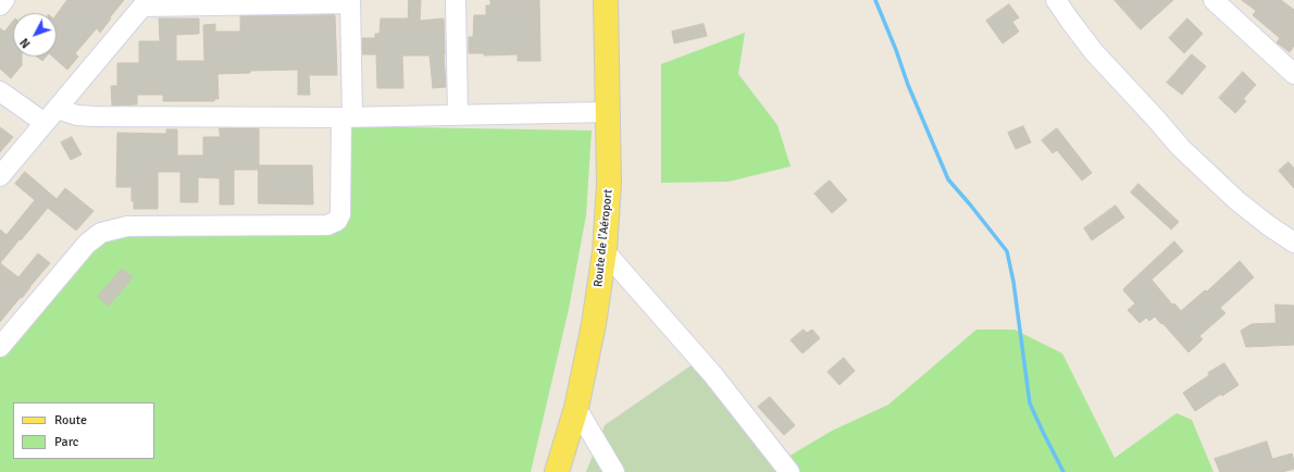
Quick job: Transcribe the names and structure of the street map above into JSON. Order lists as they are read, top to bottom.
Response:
{
  "streets": {
    "main road": ["Route de l'Aéroport"]
  },
  "legend": ["Route", "Parc"],
  "north": "bottom left"
}
